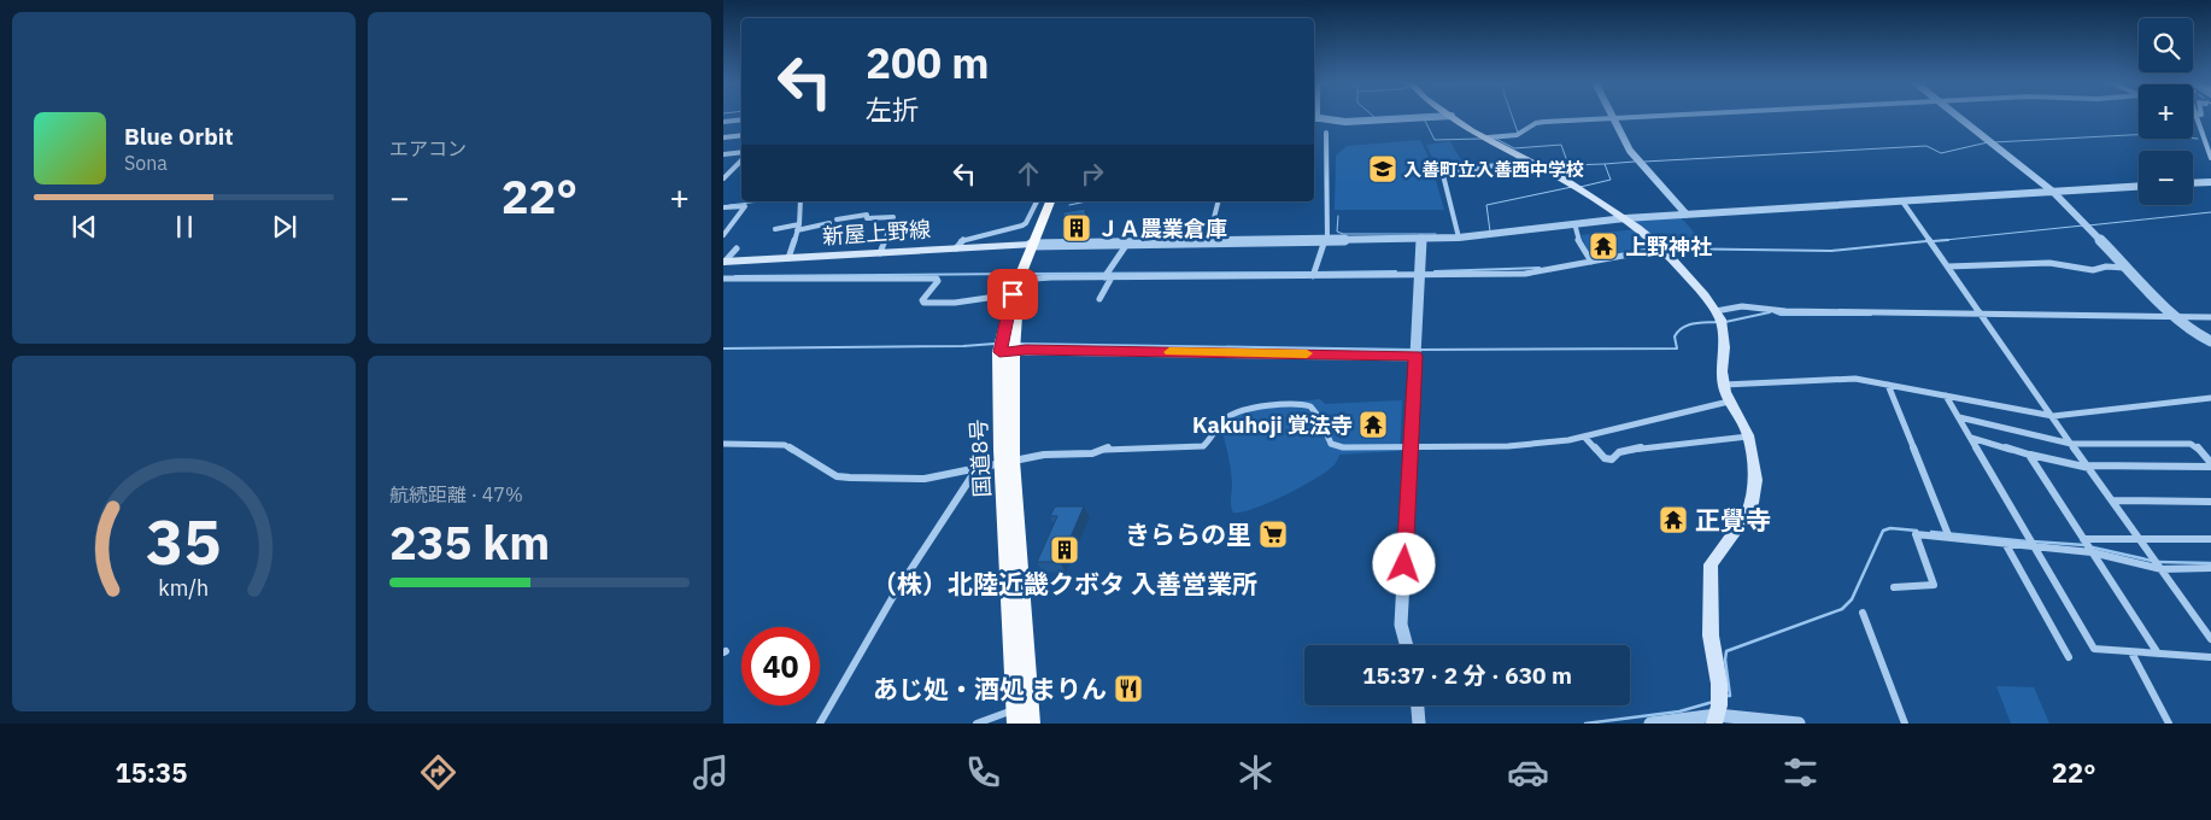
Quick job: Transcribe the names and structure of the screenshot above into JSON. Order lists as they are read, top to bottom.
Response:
{
  "streets": {
    "highway": ["国道8号"],
    "main road": ["新屋上野線"]
  },
  "crossings": [
    ["新屋上野線", "国道8号"]
  ],
  "places": {
    "school or university": ["入善町立入善西中学校"],
    "building": ["ＪＡ農業倉庫", "（株）北陸近畿クボタ 入善営業所"],
    "temple": ["上野神社", "Kakuhoji 覚法寺", "正覺寺"],
    "supermarket": ["きららの里"],
    "restaurant": ["あじ処・酒処 まりん"]
  },
  "page": {
    "tile": [
      "エアコン",
      ["航続距離 · 47%", "235 km"]
    ],
    "map_buttons": ["+", "−"],
    "turn": ["200 m", "左折"],
    "song": ["Blue Orbit", "Sona"],
    "heat": ["−", "22°", "+"],
    "limit": "40",
    "trip": "15:37 · 2 分 · 630 m",
    "tabs": ["15:35", "22°"],
    "gauge": ["35", "km/h"]
  }
}
